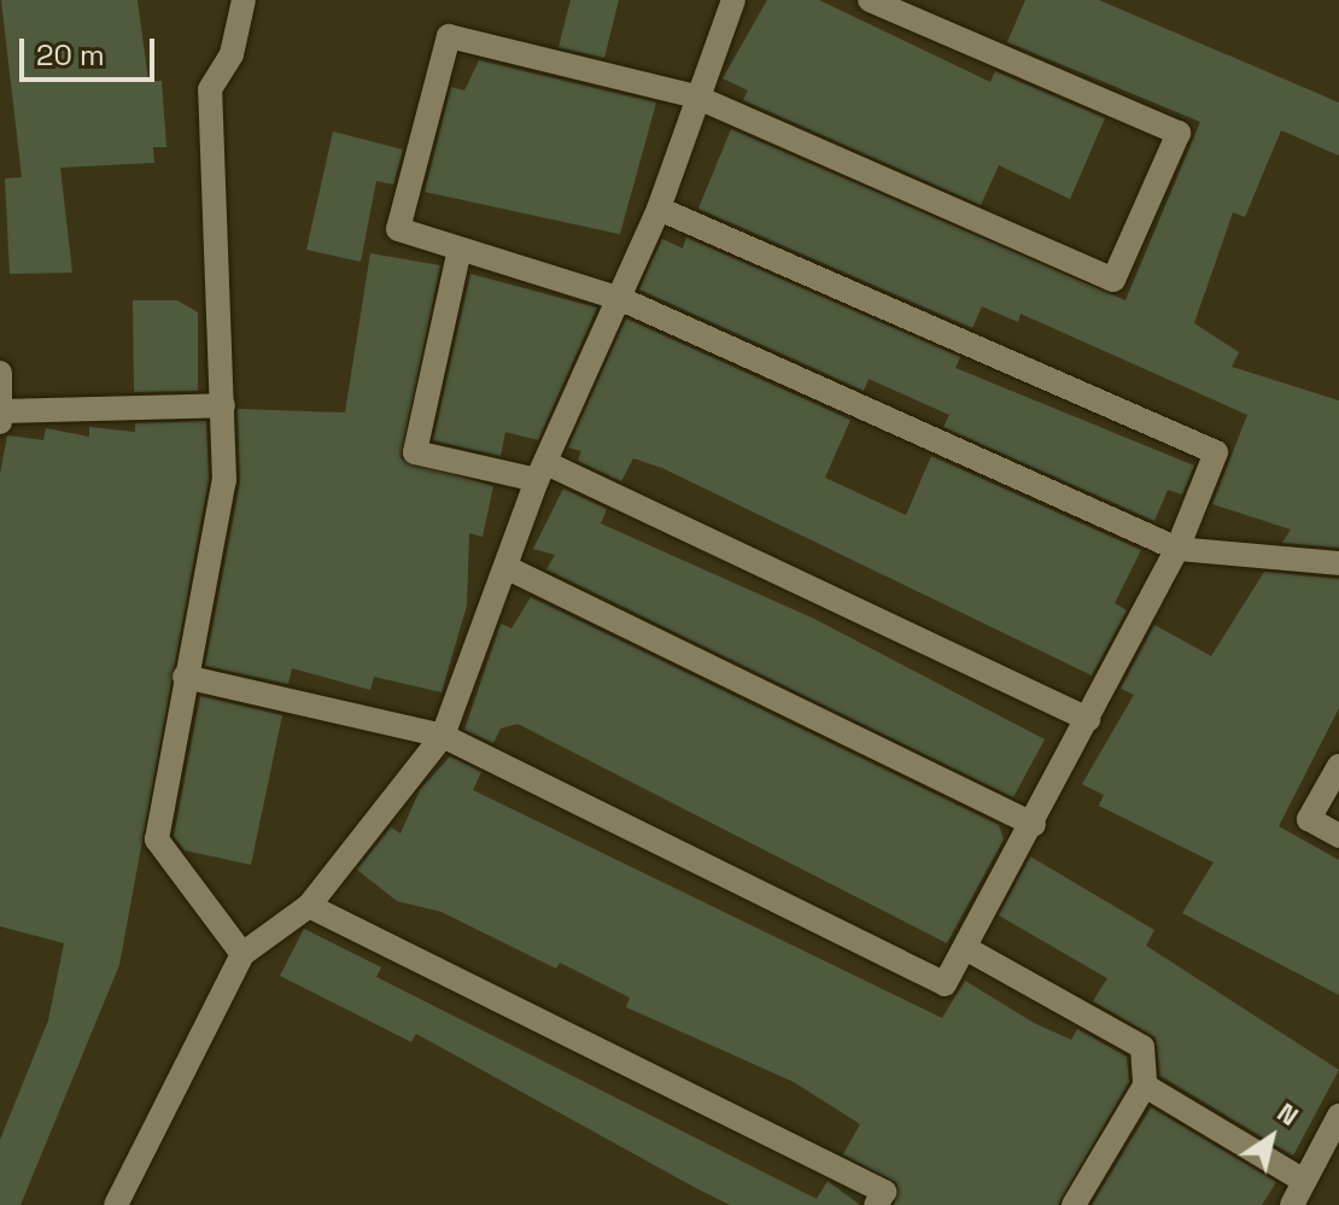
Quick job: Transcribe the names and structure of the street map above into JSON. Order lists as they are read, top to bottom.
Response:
{
  "scale_bar": "20 m",
  "north": "top right"
}
